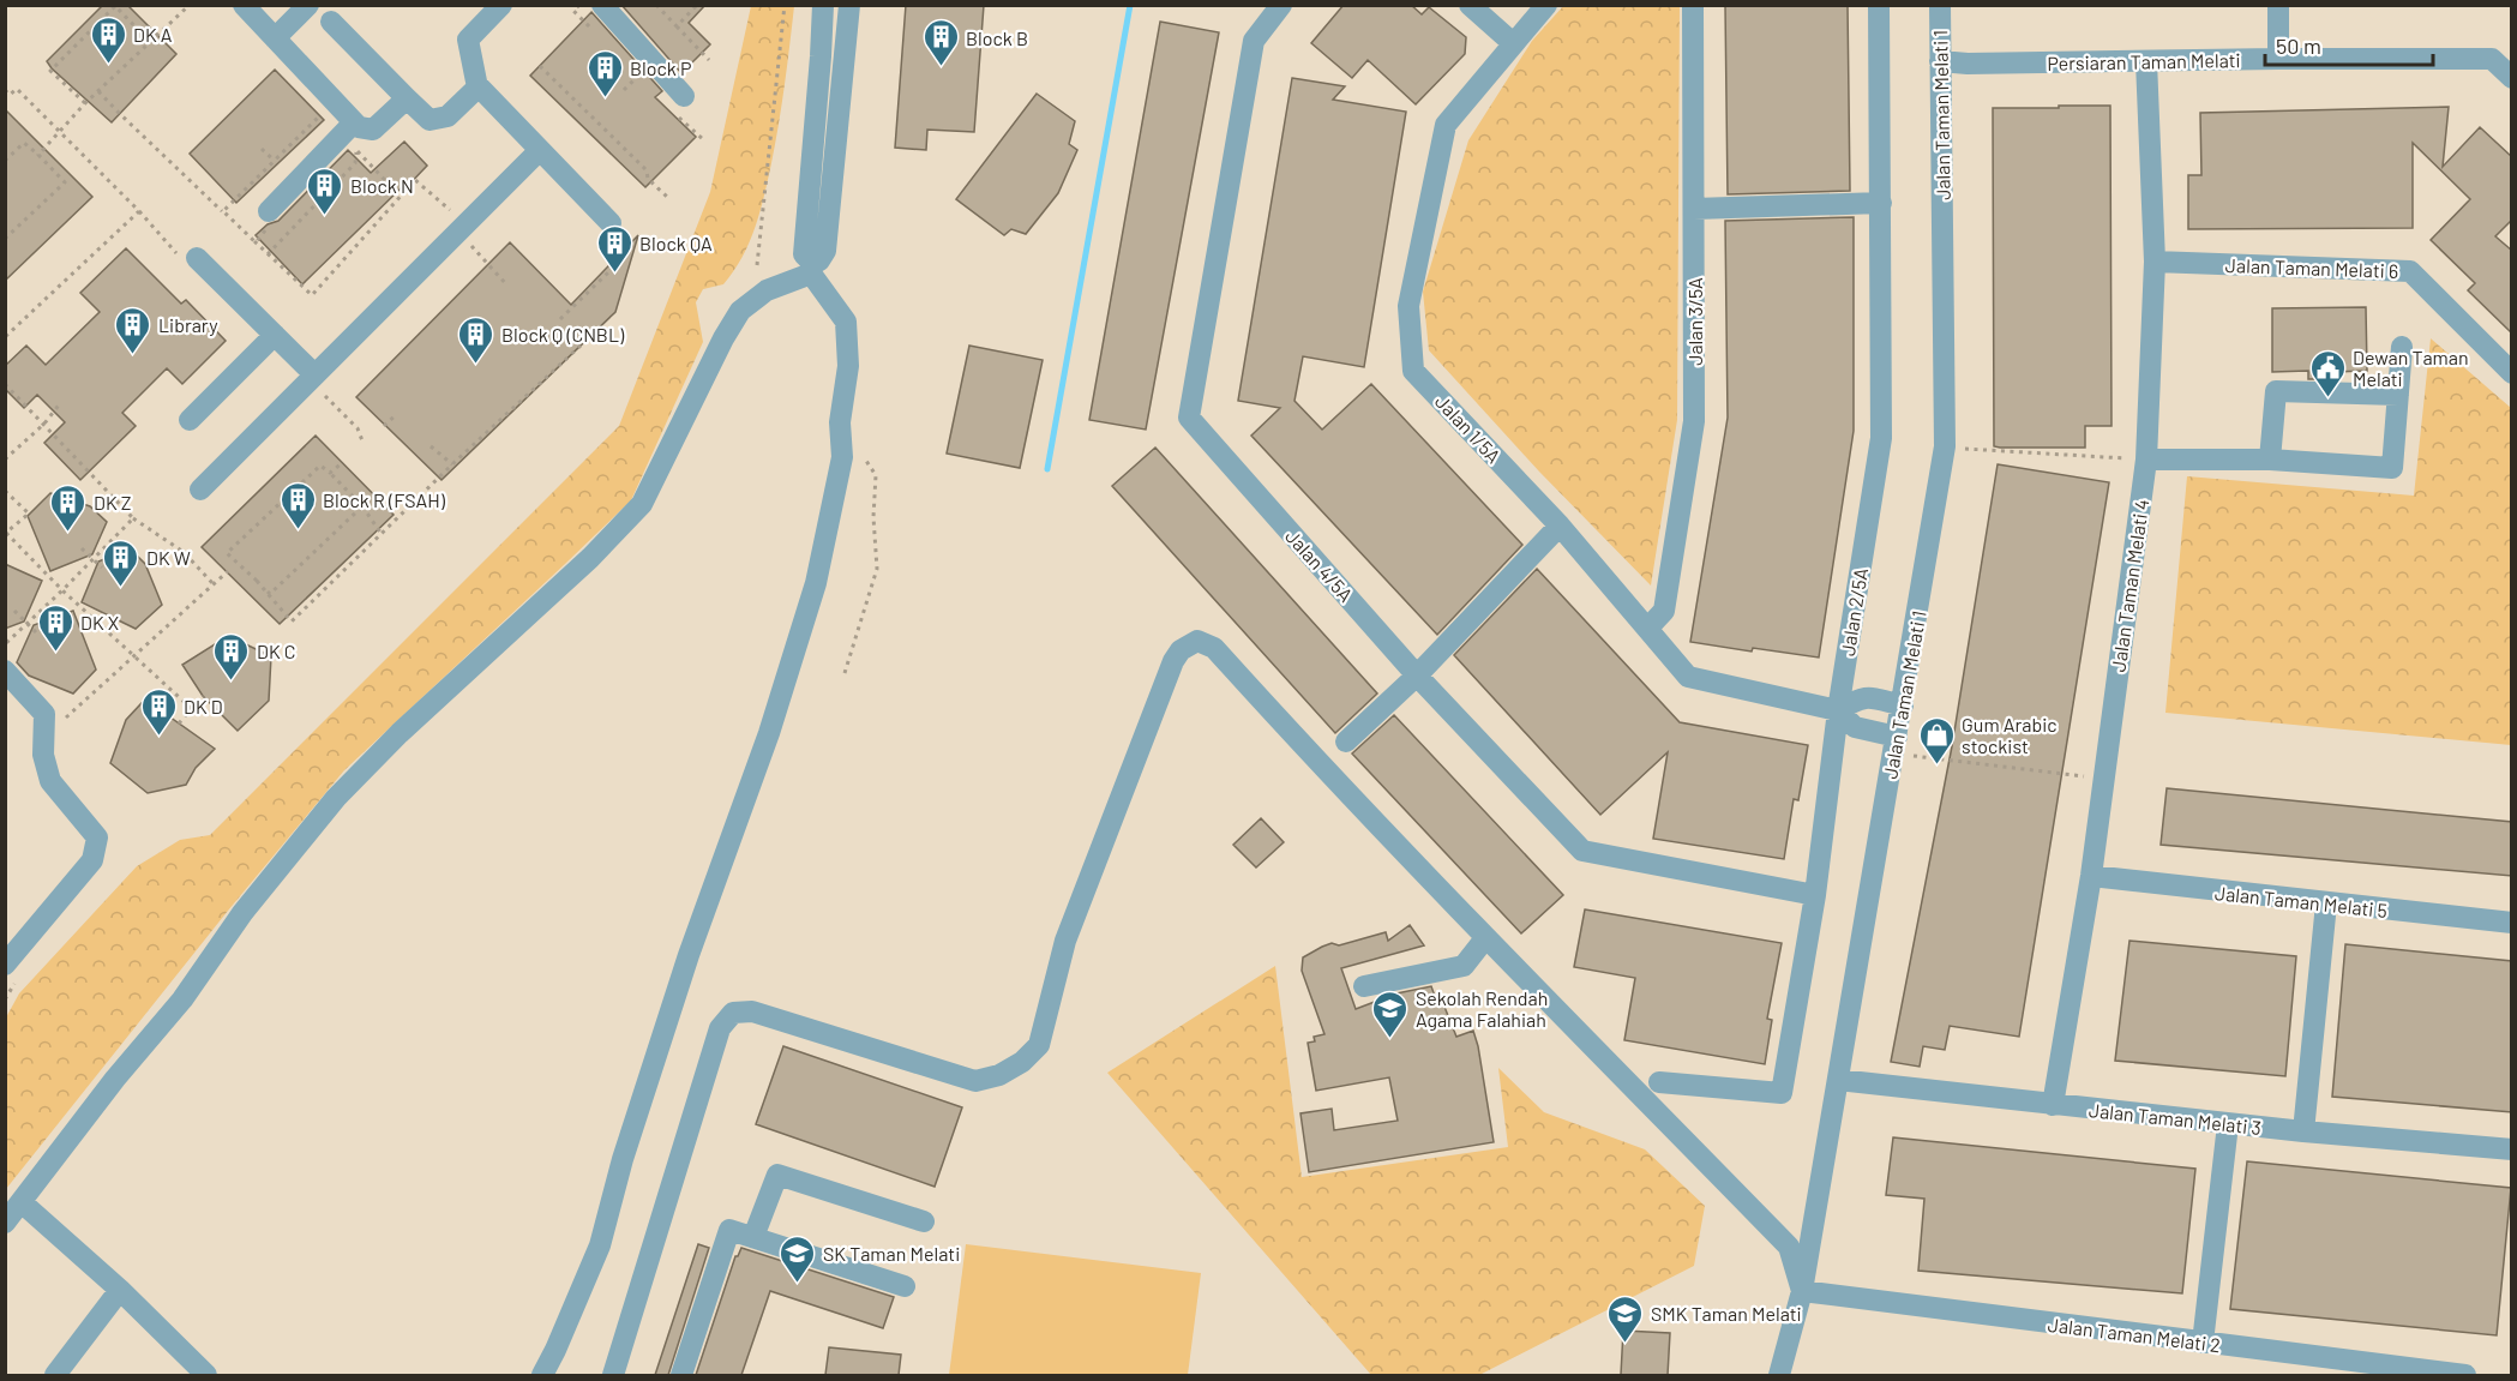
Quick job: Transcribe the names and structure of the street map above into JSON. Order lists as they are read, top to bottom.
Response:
{
  "streets": {
    "street": [
      "Persiaran Taman Melati",
      "Jalan Taman Melati 1",
      "Jalan Taman Melati 6",
      "Jalan 3/5A",
      "Jalan 1/5A",
      "Jalan 4/5A",
      "Jalan Taman Melati 4",
      "Jalan 2/5A",
      "Jalan Taman Melati 5",
      "Jalan Taman Melati 3",
      "Jalan Taman Melati 2"
    ]
  },
  "crossings": [
    ["Persiaran Taman Melati", "Jalan Taman Melati 1"],
    ["Persiaran Taman Melati", "Jalan Taman Melati 4"],
    ["Jalan Taman Melati 1", "Jalan 1/5A"],
    ["Jalan Taman Melati 1", "Jalan Taman Melati 3"],
    ["Jalan Taman Melati 1", "Jalan Taman Melati 2"],
    ["Jalan Taman Melati 6", "Jalan Taman Melati 4"],
    ["Jalan 3/5A", "Jalan 1/5A"],
    ["Jalan 1/5A", "Jalan 2/5A"],
    ["Jalan 4/5A", "Jalan 2/5A"],
    ["Jalan Taman Melati 4", "Jalan Taman Melati 5"],
    ["Jalan Taman Melati 4", "Jalan Taman Melati 3"]
  ],
  "places": {
    "building": [
      "DK A",
      "Block B",
      "Block P",
      "Block N",
      "Block QA",
      "Library",
      "Block Q (CNBL)",
      "Block R (FSAH)",
      "DK Z",
      "DK W",
      "DK X",
      "DK C",
      "DK D"
    ],
    "public building": ["Dewan Taman Melati"],
    "shop": ["Gum Arabic stockist"],
    "school or university": ["Sekolah Rendah Agama Falahiah", "SK Taman Melati", "SMK Taman Melati"]
  },
  "scale_bar": "50 m"
}
